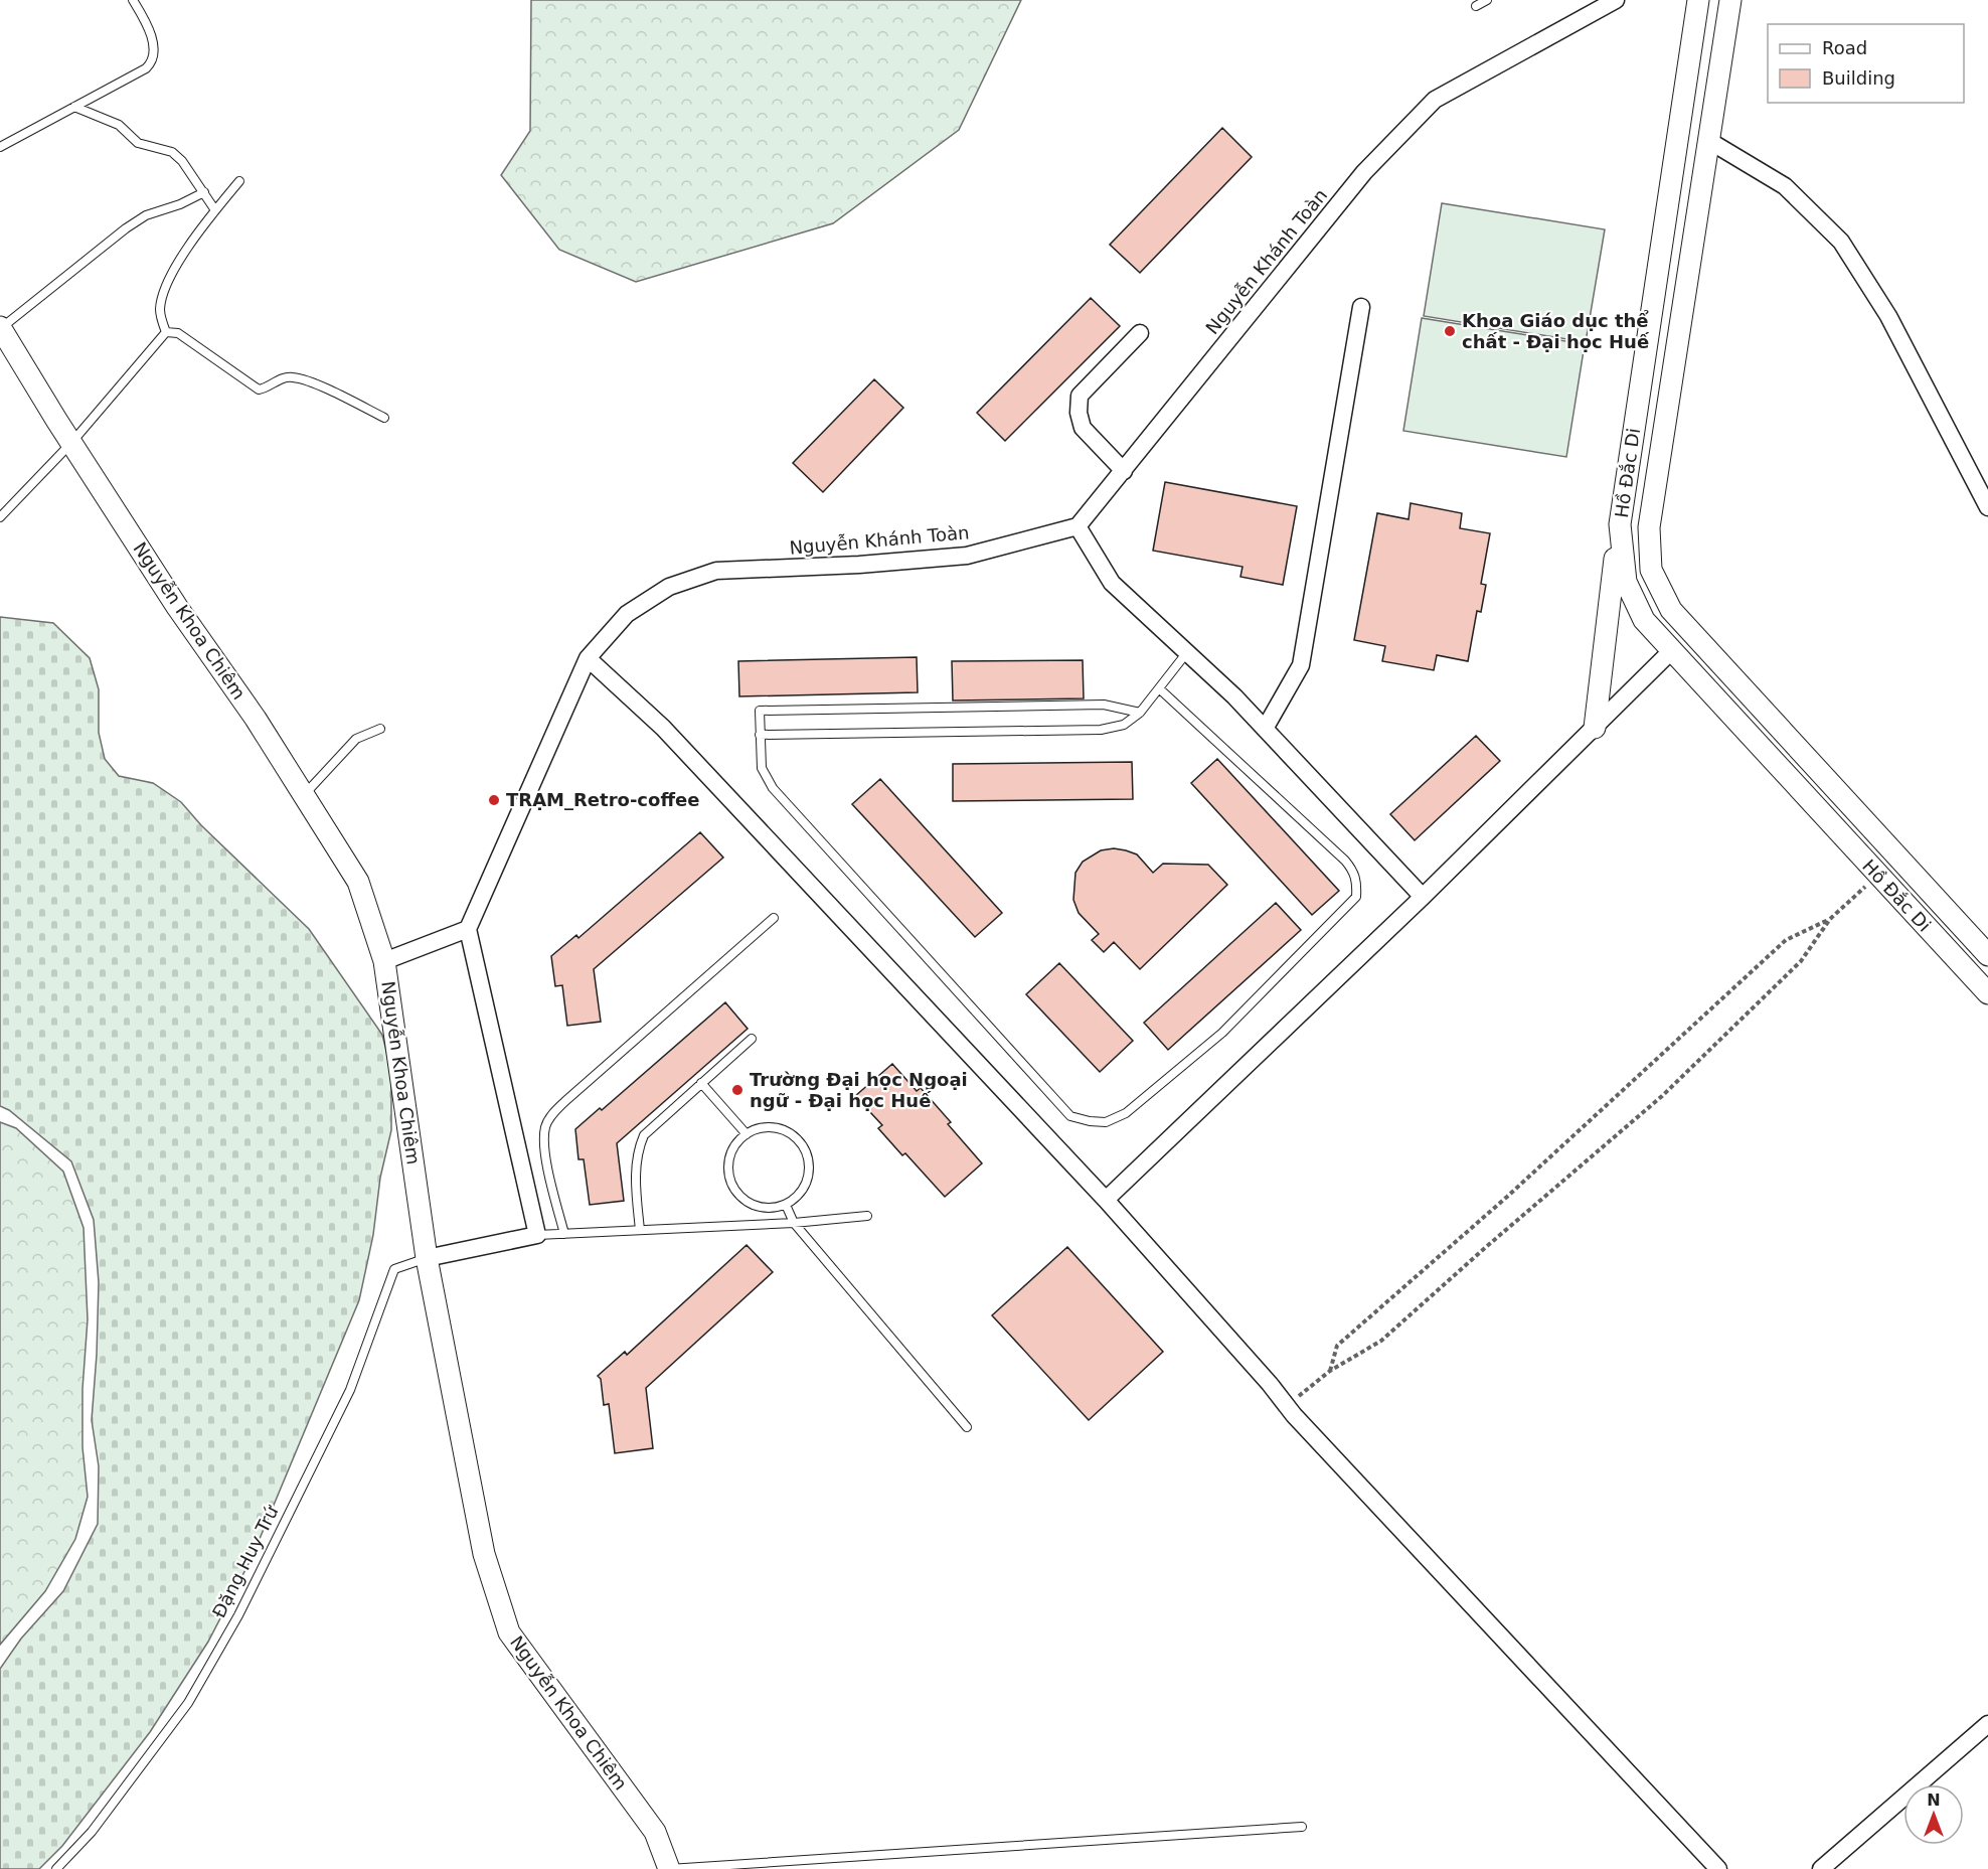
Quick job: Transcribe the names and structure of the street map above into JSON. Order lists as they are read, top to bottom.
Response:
{
  "streets": {
    "street": ["Nguyễn Khánh Toàn", "Hồ Đắc Di", "Nguyễn Khoa Chiêm"],
    "lane": ["Đặng Huy Trứ"]
  },
  "crossings": [
    ["Nguyễn Khoa Chiêm", "Đặng Huy Trứ"]
  ],
  "places": ["Khoa Giáo dục thể chất - Đại học Huế", "TRẠM_Retro-coffee", "Trường Đại học Ngoại ngữ - Đại học Huế"],
  "legend": ["Road", "Building"],
  "north": "top"
}
